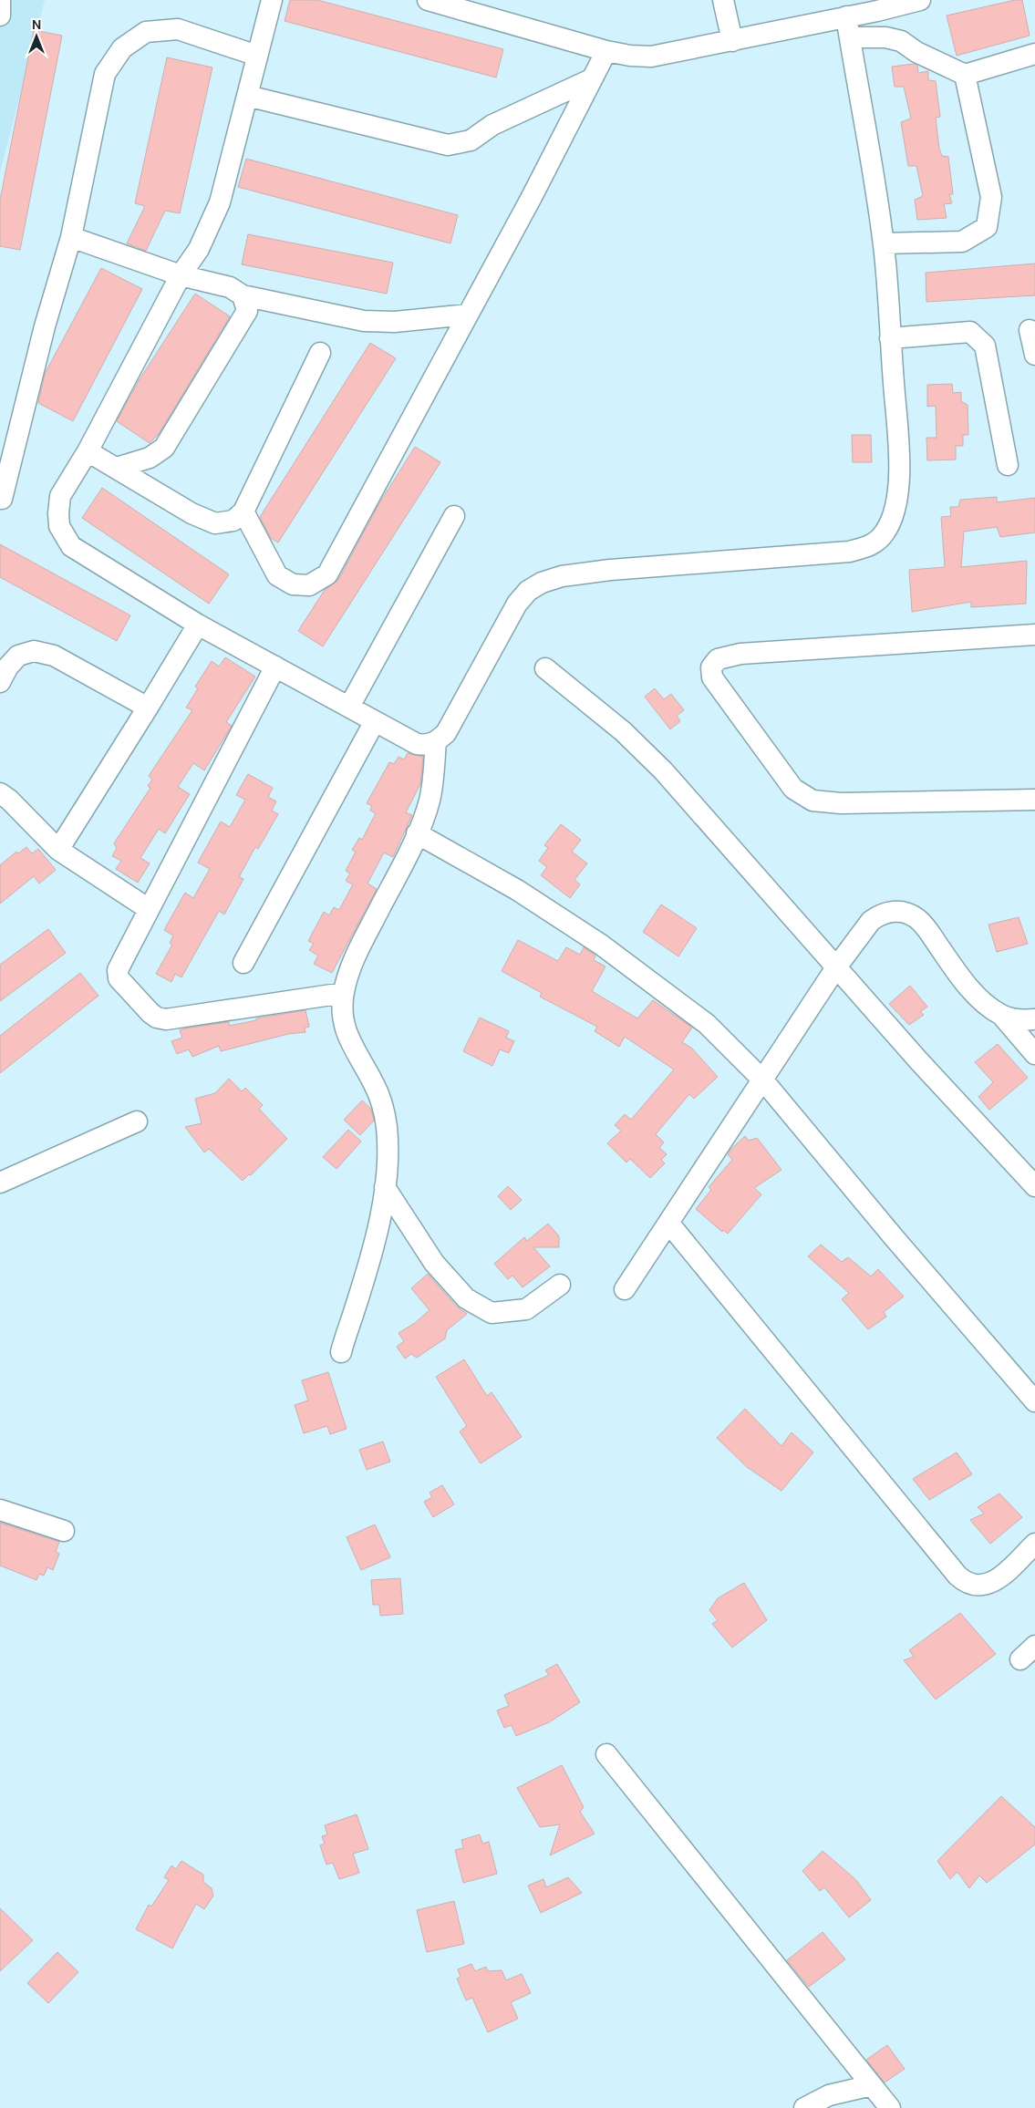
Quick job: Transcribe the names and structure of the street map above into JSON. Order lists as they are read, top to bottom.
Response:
{
  "north": "top"
}
